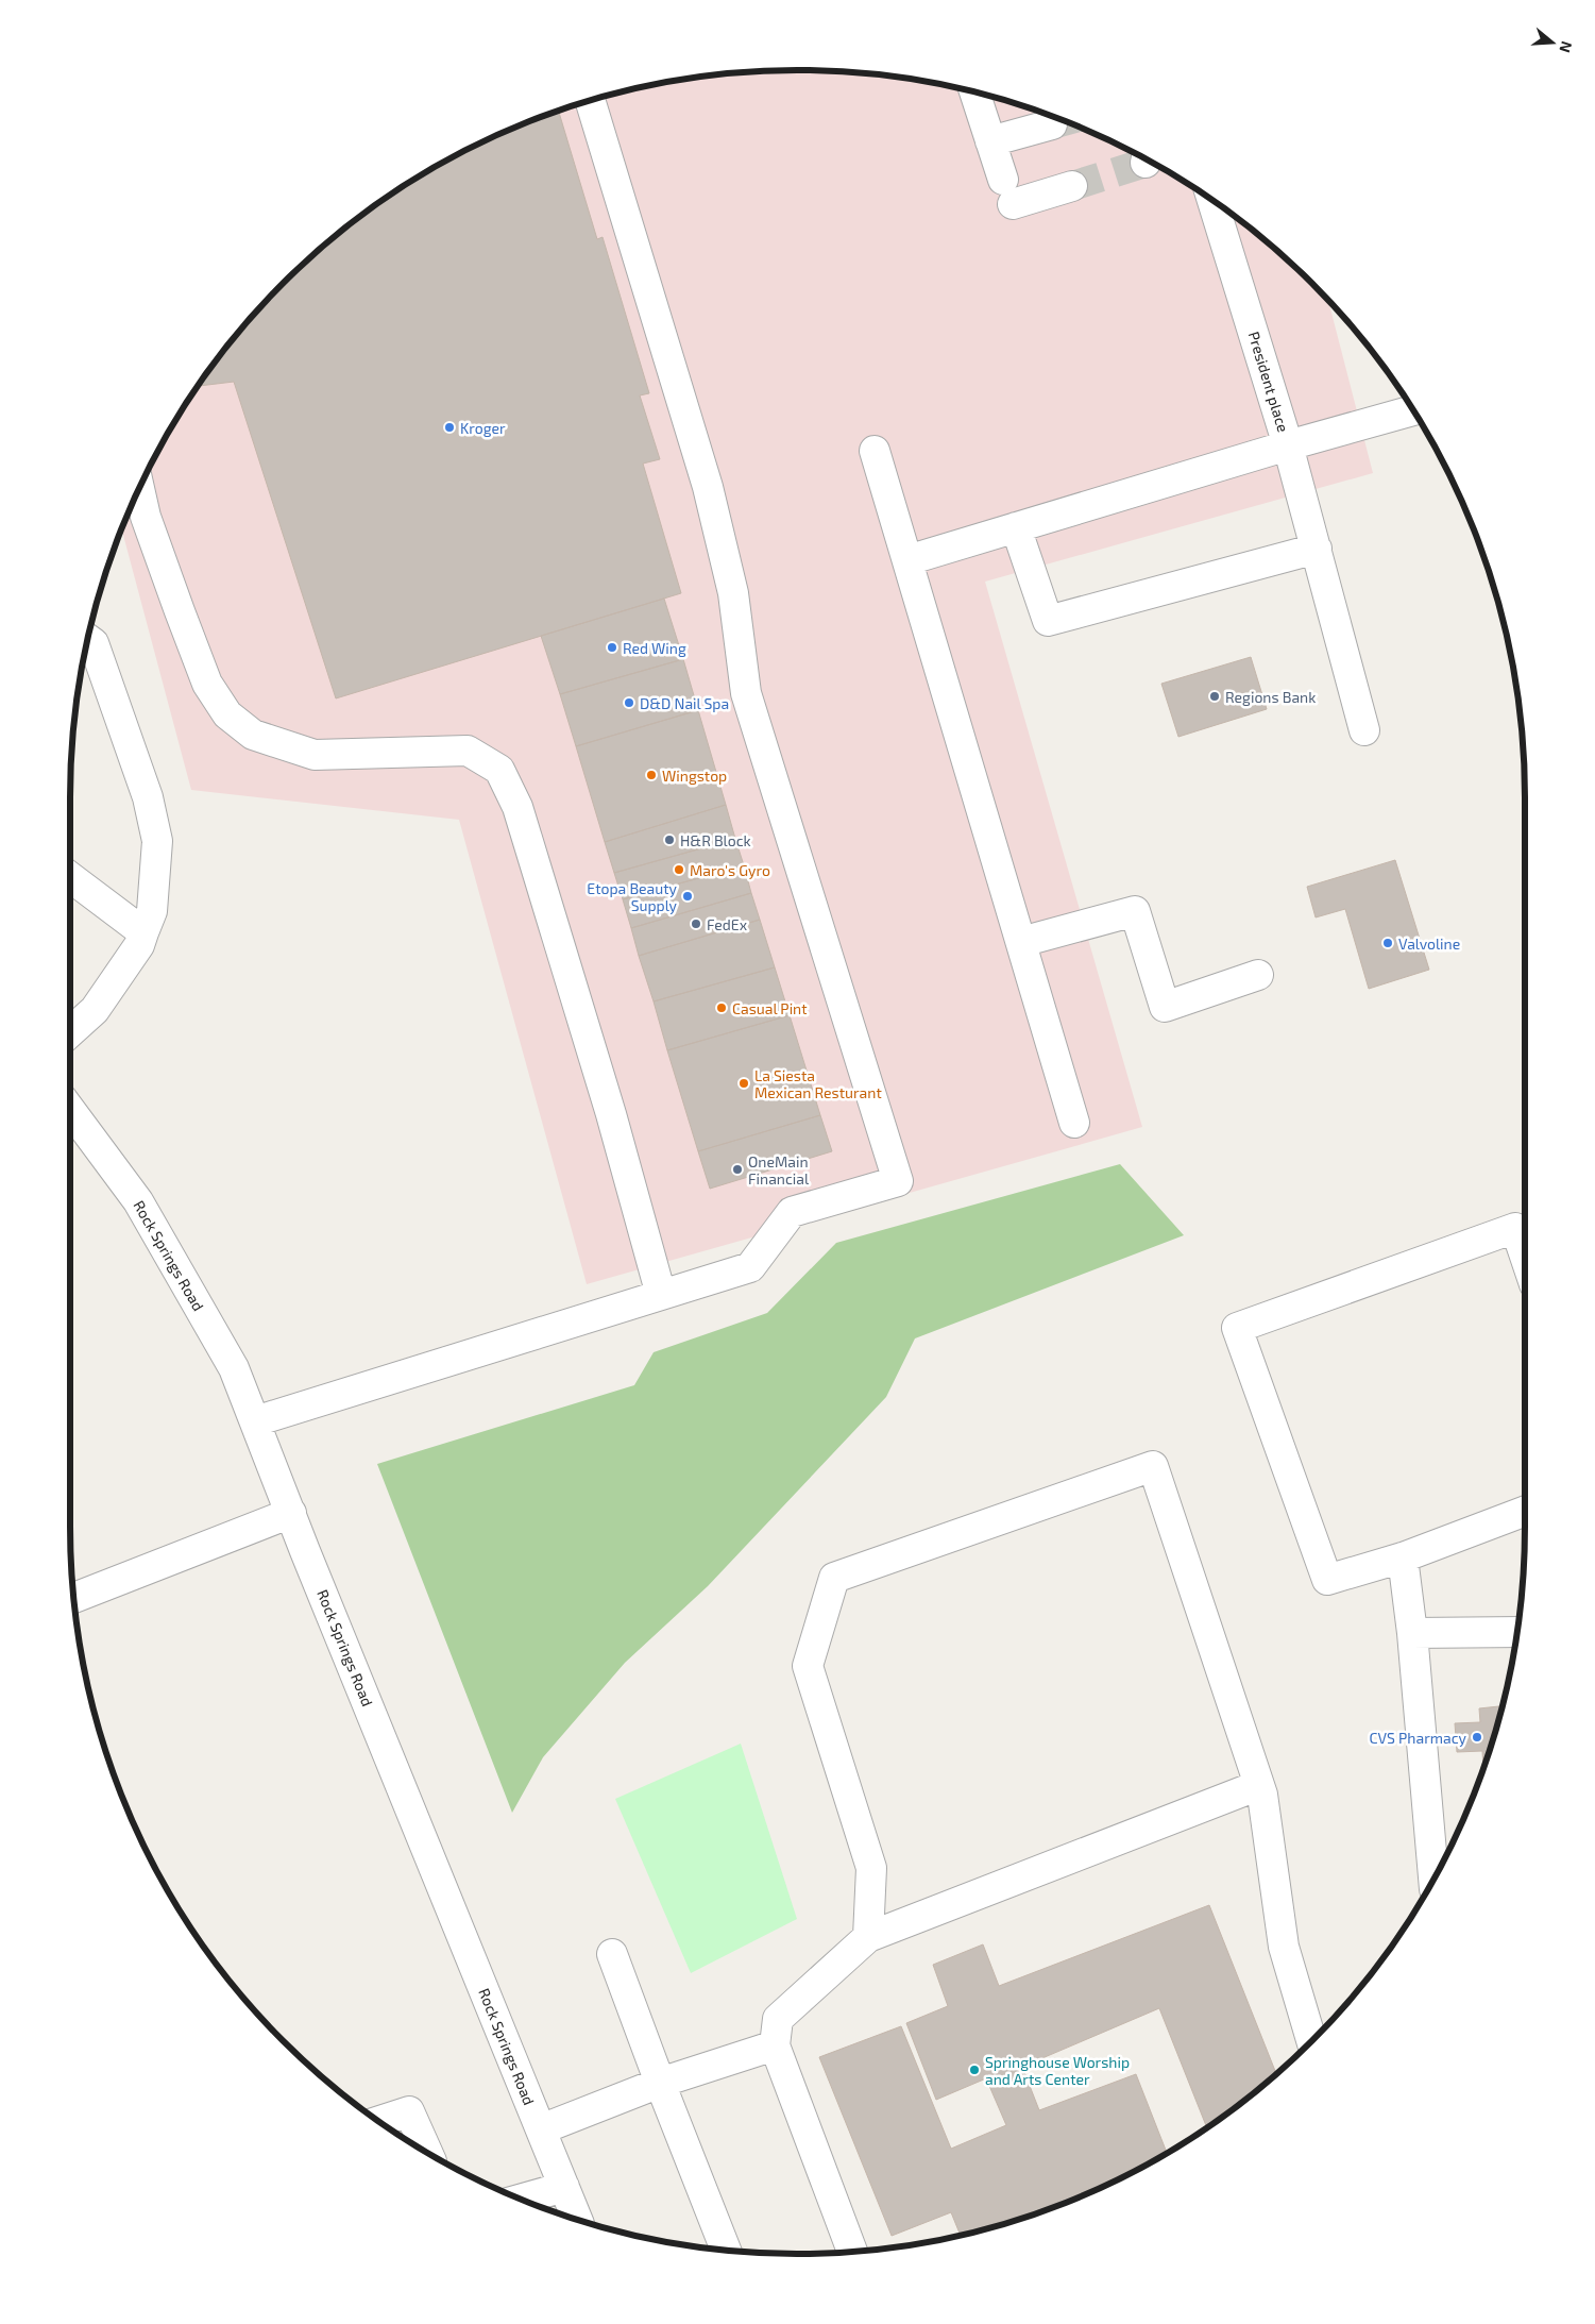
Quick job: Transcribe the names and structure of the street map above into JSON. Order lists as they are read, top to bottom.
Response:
{
  "streets": {
    "street": ["President place", "Rock Springs Road"]
  },
  "places": [
    "Kroger",
    "Red Wing",
    "Regions Bank",
    "D&D Nail Spa",
    "Wingstop",
    "H&R Block",
    "Maro's Gyro",
    "Etopa Beauty Supply",
    "FedEx",
    "Valvoline",
    "Casual Pint",
    "La Siesta Mexican Resturant",
    "OneMain Financial",
    "CVS Pharmacy",
    "Springhouse Worship and Arts Center"
  ],
  "north": "right"
}
